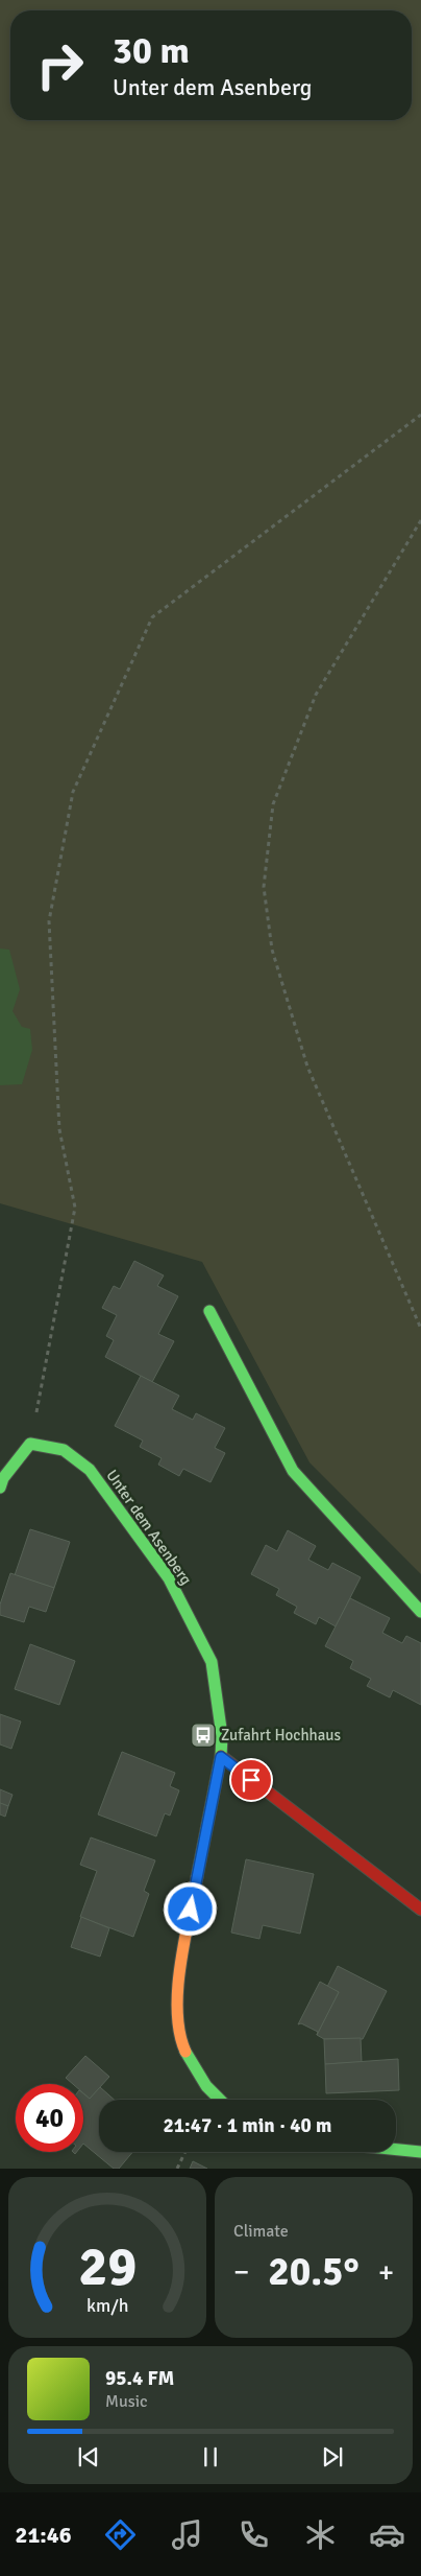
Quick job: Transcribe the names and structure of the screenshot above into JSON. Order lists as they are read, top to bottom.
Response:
{
  "streets": {
    "street": ["Unter dem Asenberg"]
  },
  "places": {
    "bus stop": ["Zufahrt Hochhaus"]
  },
  "page": {
    "turn": ["30 m", "Unter dem Asenberg"],
    "limit": "40",
    "trip": "21:47 · 1 min · 40 m",
    "tile": "Climate",
    "heat": ["−", "20.5°", "+"],
    "song": ["95.4 FM", "Music"],
    "tabs": "21:46",
    "gauge": ["29", "km/h"]
  }
}
